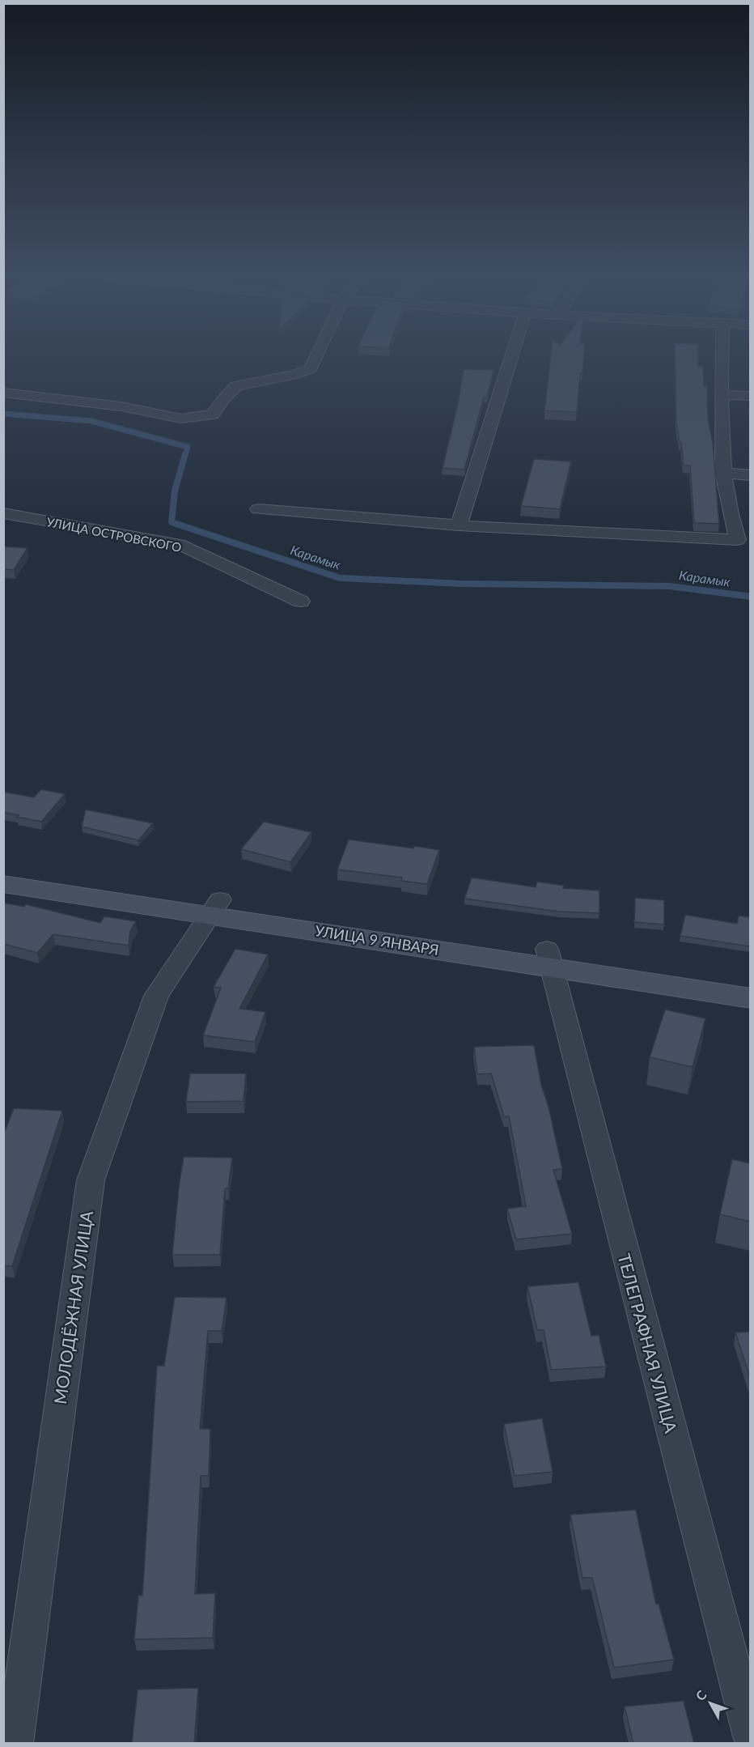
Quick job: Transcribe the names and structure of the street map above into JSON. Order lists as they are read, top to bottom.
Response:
{
  "streets": {
    "main road": ["УЛИЦА 9 ЯНВАРЯ"],
    "street": ["УЛИЦА ОСТРОВСКОГО", "МОЛОДЁЖНАЯ УЛИЦА", "ТЕЛЕГРАФНАЯ УЛИЦА"]
  },
  "crossings": [
    ["УЛИЦА 9 ЯНВАРЯ", "МОЛОДЁЖНАЯ УЛИЦА"],
    ["УЛИЦА 9 ЯНВАРЯ", "ТЕЛЕГРАФНАЯ УЛИЦА"]
  ],
  "water": ["Карамык"],
  "north": "top left"
}
